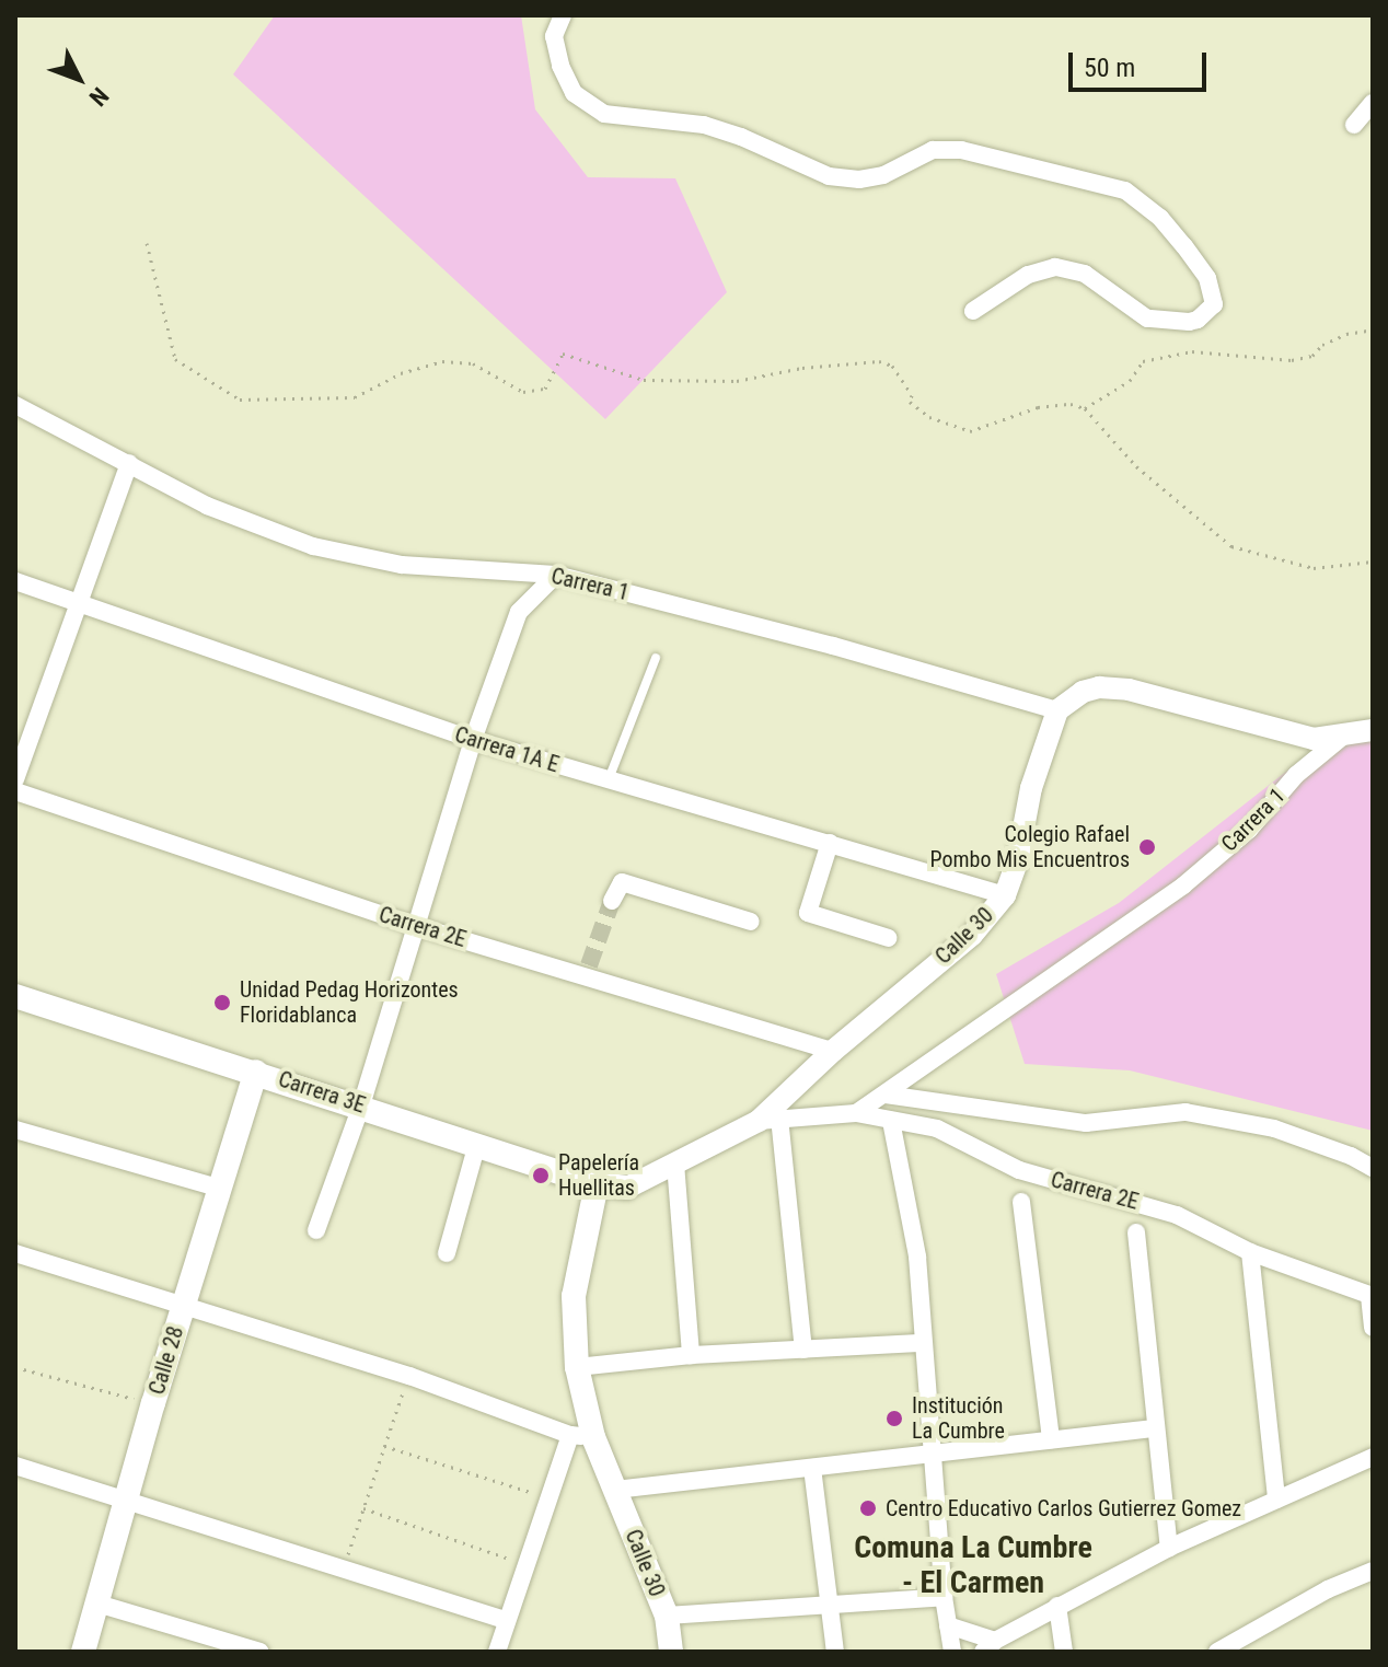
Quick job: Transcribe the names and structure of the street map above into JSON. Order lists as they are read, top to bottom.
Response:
{
  "streets": {
    "main road": ["Calle 30", "Carrera 3E", "Calle 28"],
    "street": ["Carrera 1", "Carrera 1A E", "Carrera 2E"]
  },
  "crossings": [
    ["Carrera 1", "Carrera 2E"],
    ["Carrera 1", "Calle 30"],
    ["Carrera 1A E", "Calle 30"],
    ["Carrera 2E", "Calle 30"],
    ["Calle 30", "Carrera 3E"],
    ["Carrera 3E", "Calle 28"]
  ],
  "districts": ["Comuna La Cumbre - El Carmen"],
  "places": [
    "Colegio Rafael Pombo Mis Encuentros",
    "Unidad Pedag Horizontes Floridablanca",
    "Papelería Huellitas",
    "Institución La Cumbre",
    "Centro Educativo Carlos Gutierrez Gomez"
  ],
  "scale_bar": "50 m",
  "north": "bottom right"
}
